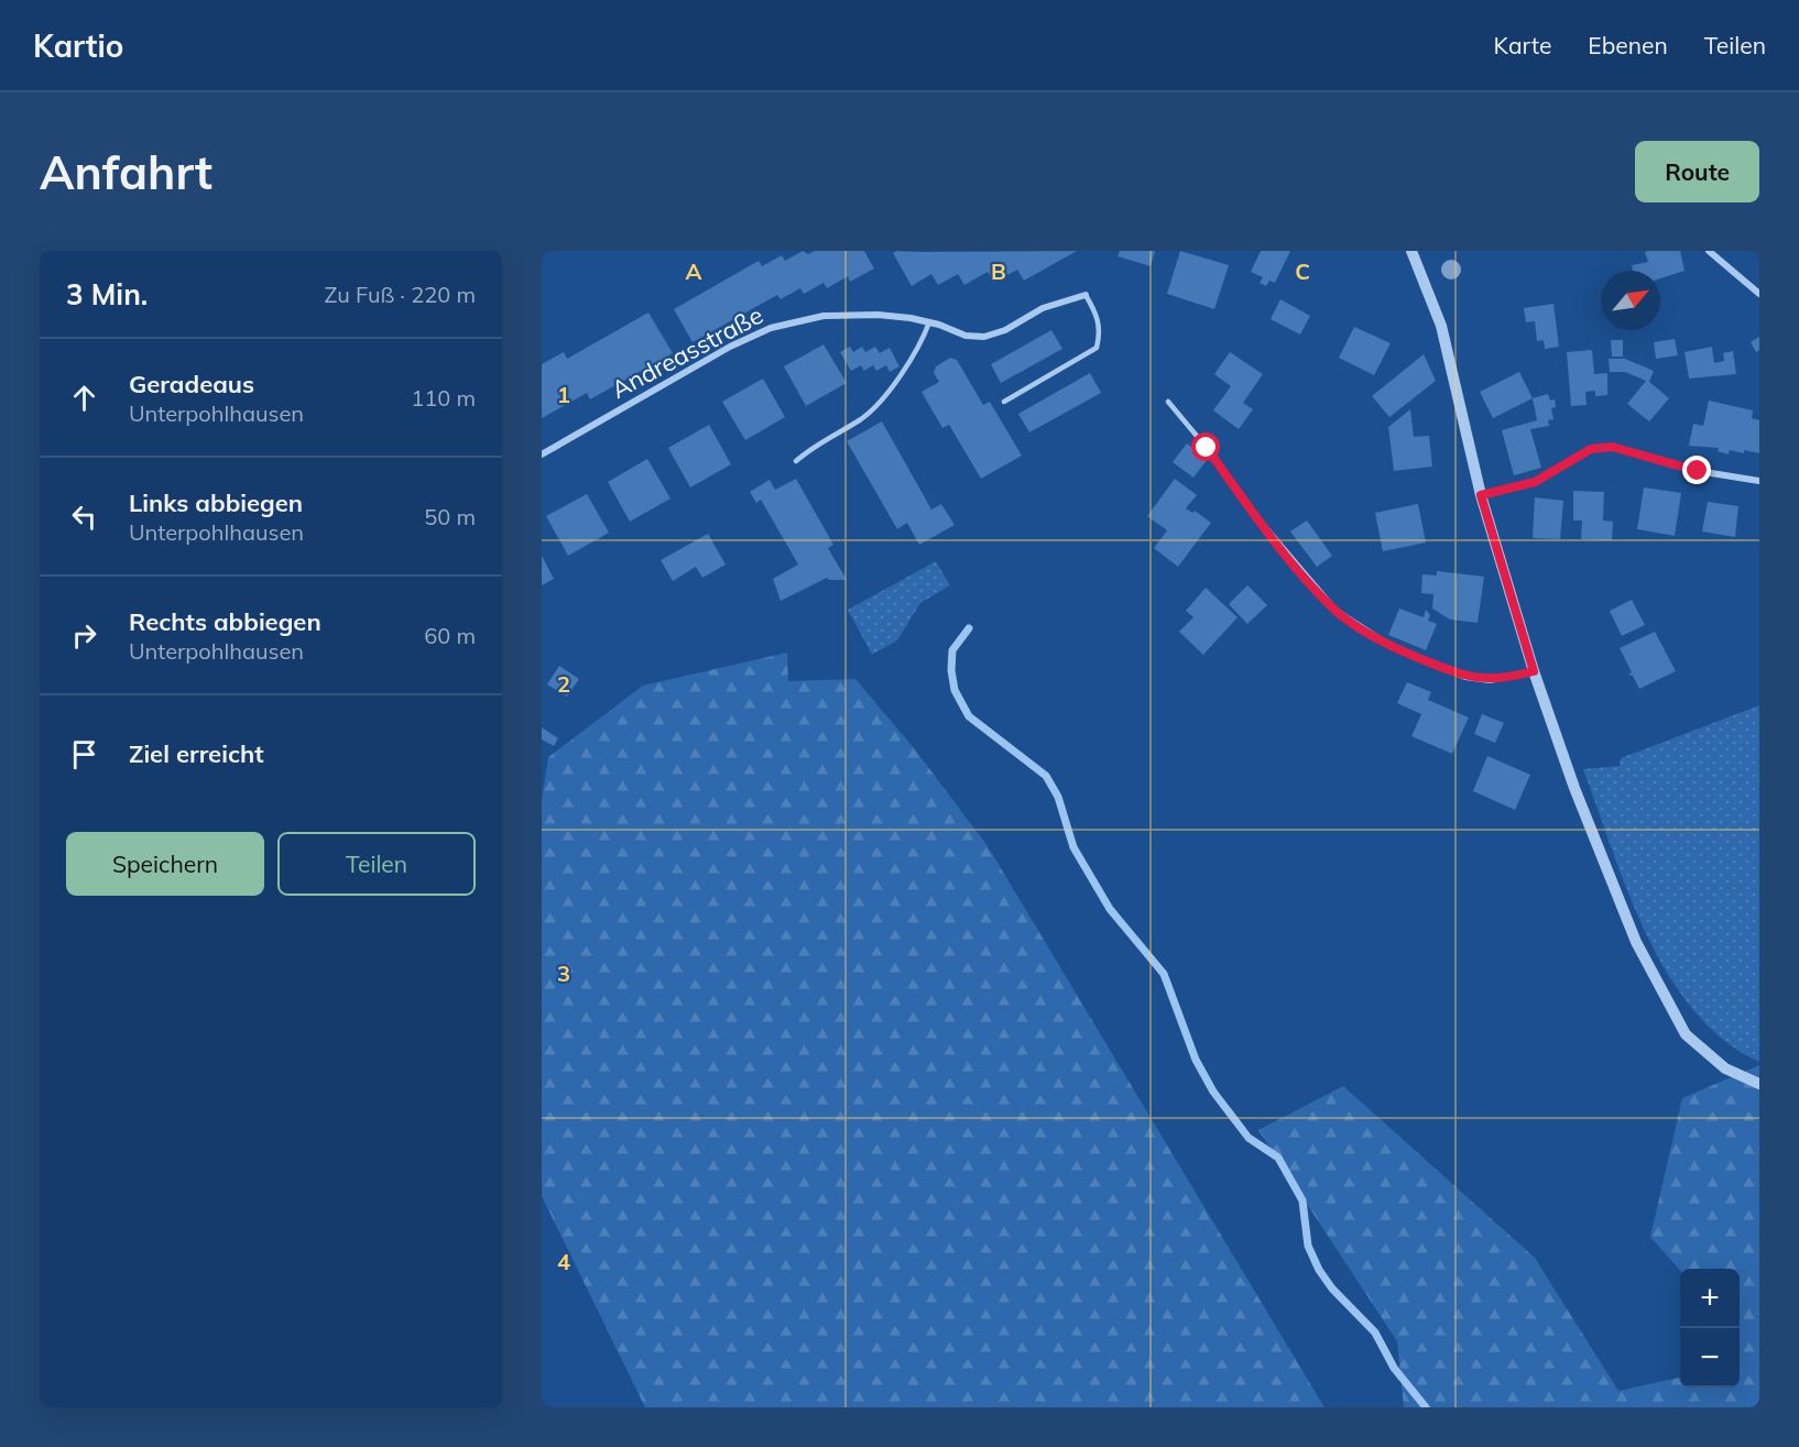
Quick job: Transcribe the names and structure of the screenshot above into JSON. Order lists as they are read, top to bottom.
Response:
{
  "streets": {
    "street": ["Andreasstraße"]
  },
  "north": "top right",
  "page": {
    "header": "Kartio",
    "nav": ["Karte", "Ebenen", "Teilen"],
    "buttons": [
      "Route",
      ["Speichern", "Teilen"]
    ],
    "title": "Anfahrt",
    "heading": ["3 Min.", "Zu Fuß · 220 m"],
    "list": [
      ["Geradeaus", "Unterpohlhausen", "110 m"],
      ["Links abbiegen", "Unterpohlhausen", "50 m"],
      ["Rechts abbiegen", "Unterpohlhausen", "60 m"],
      "Ziel erreicht"
    ],
    "map_buttons": ["+", "−"]
  },
  "grid": {
    "columns": ["A", "B", "C"],
    "rows": [
      "1",
      "2",
      "3",
      "4"
    ]
  }
}
